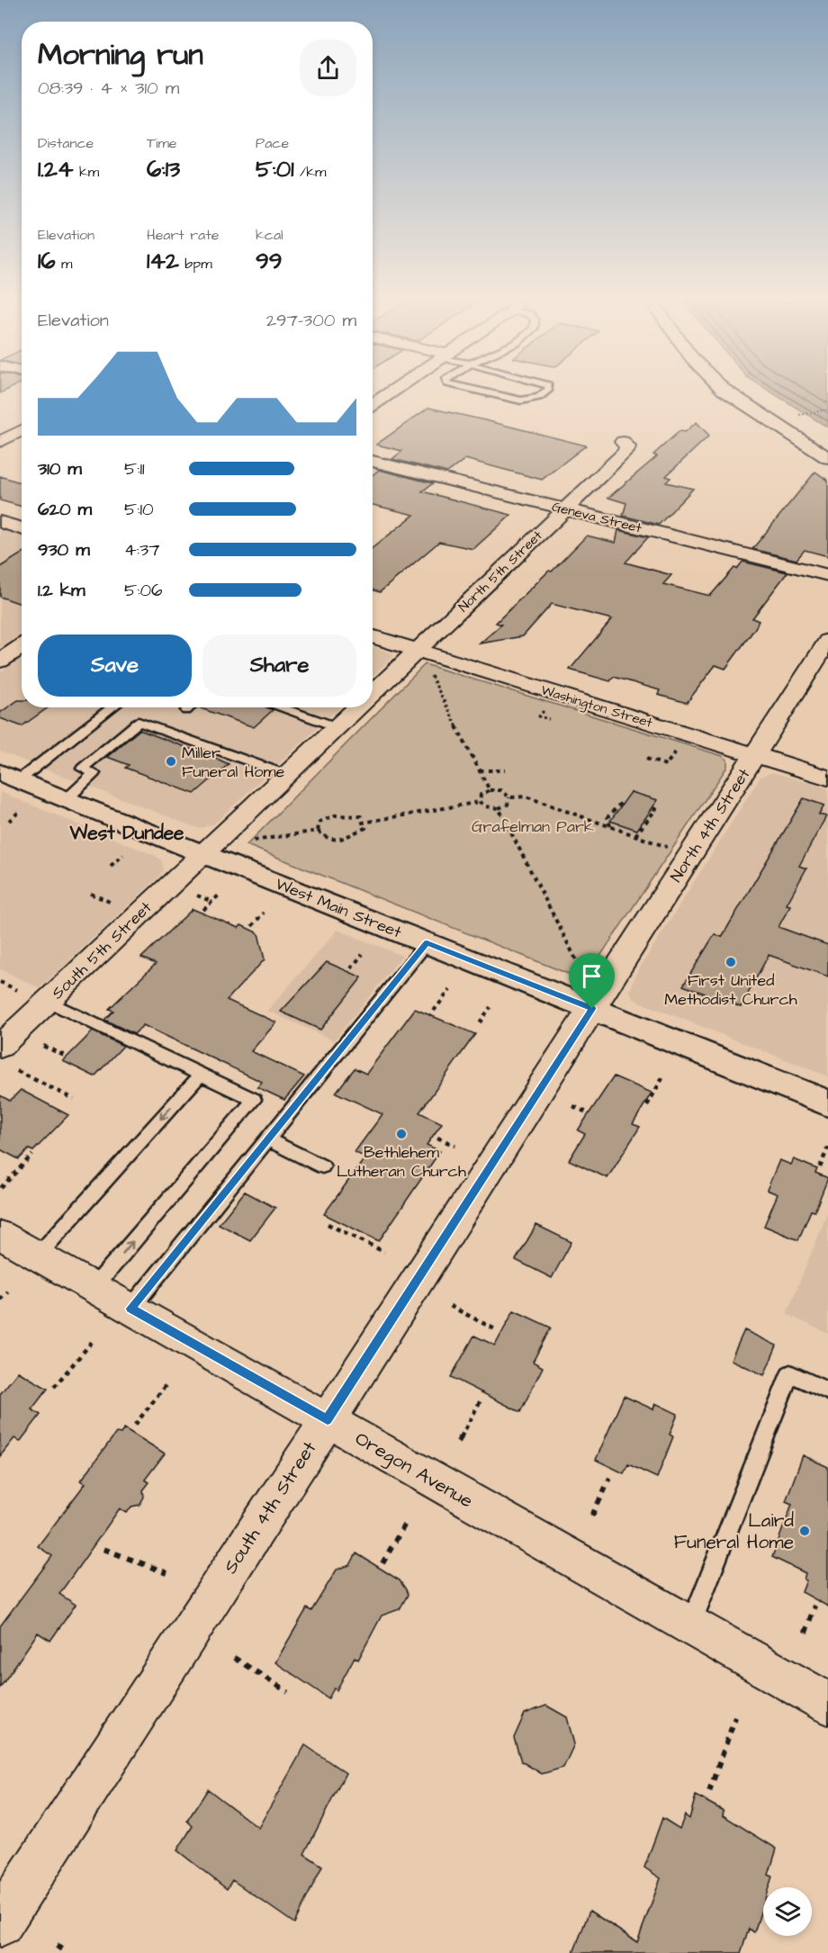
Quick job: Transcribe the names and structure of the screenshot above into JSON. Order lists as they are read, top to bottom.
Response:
{
  "streets": {
    "main road": ["West Main Street"],
    "street": [
      "Geneva Street",
      "North 5th Street",
      "Washington Street",
      "North 4th Street",
      "South 5th Street",
      "Oregon Avenue",
      "South 4th Street"
    ]
  },
  "crossings": [
    ["Geneva Street", "North 5th Street"],
    ["North 5th Street", "Washington Street"],
    ["North 5th Street", "West Main Street"],
    ["North 5th Street", "South 5th Street"],
    ["Washington Street", "North 4th Street"],
    ["North 4th Street", "West Main Street"],
    ["North 4th Street", "South 4th Street"],
    ["West Main Street", "South 5th Street"],
    ["West Main Street", "South 4th Street"],
    ["Oregon Avenue", "South 4th Street"]
  ],
  "districts": ["West Dundee"],
  "parks": ["Grafelman Park"],
  "places": [
    "Miller Funeral Home",
    "First United Methodist Church",
    "Bethlehem Lutheran Church",
    "Laird Funeral Home"
  ],
  "page": {
    "heading": ["Morning run", "08:39 · 4 × 310 m"],
    "stats": [
      ["Distance", "1.24 km"],
      ["Time", "6:13"],
      ["Pace", "5:01 /km"],
      ["Elevation", "16 m"],
      ["Heart rate", "142 bpm"],
      ["kcal", "99"]
    ],
    "chart": ["Elevation", "297–300 m"],
    "list": [
      {
        "name": "310 m",
        "note": "5:11"
      },
      {
        "name": "620 m",
        "note": "5:10"
      },
      {
        "name": "930 m",
        "note": "4:37"
      },
      {
        "name": "1.2 km",
        "note": "5:06"
      }
    ],
    "buttons": ["Save", "Share"]
  }
}
